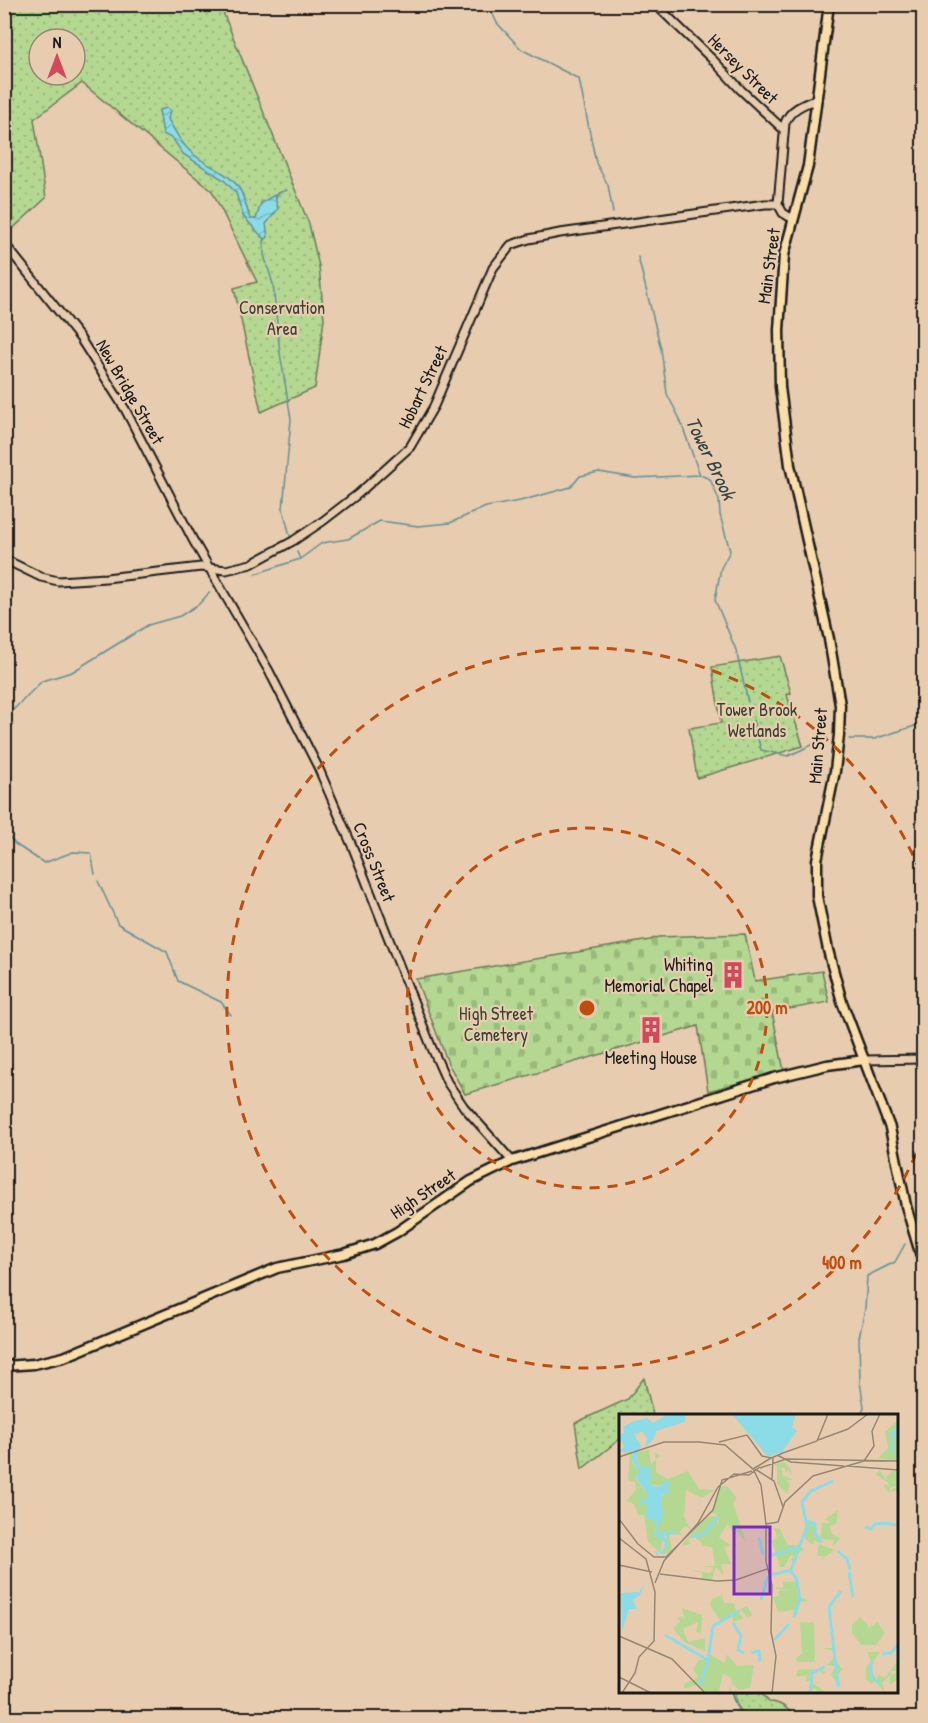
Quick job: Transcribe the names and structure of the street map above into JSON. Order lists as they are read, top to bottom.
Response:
{
  "streets": {
    "main road": ["Main Street", "High Street"],
    "street": [
      "Hersey Street",
      "Hobart Street",
      "New Bridge Street",
      "Cross Street"
    ]
  },
  "crossings": [
    ["Hersey Street", "Main Street"],
    ["Main Street", "Hobart Street"],
    ["Main Street", "High Street"],
    ["Hobart Street", "New Bridge Street"],
    ["Hobart Street", "Cross Street"],
    ["New Bridge Street", "Cross Street"],
    ["Cross Street", "High Street"]
  ],
  "water": ["Tower Brook"],
  "parks": ["Conservation Area", "Tower Brook Wetlands", "High Street Cemetery"],
  "places": {
    "building": ["Whiting Memorial Chapel", "Meeting House"]
  },
  "north": "top",
  "rings": ["200 m", "400 m"]
}
